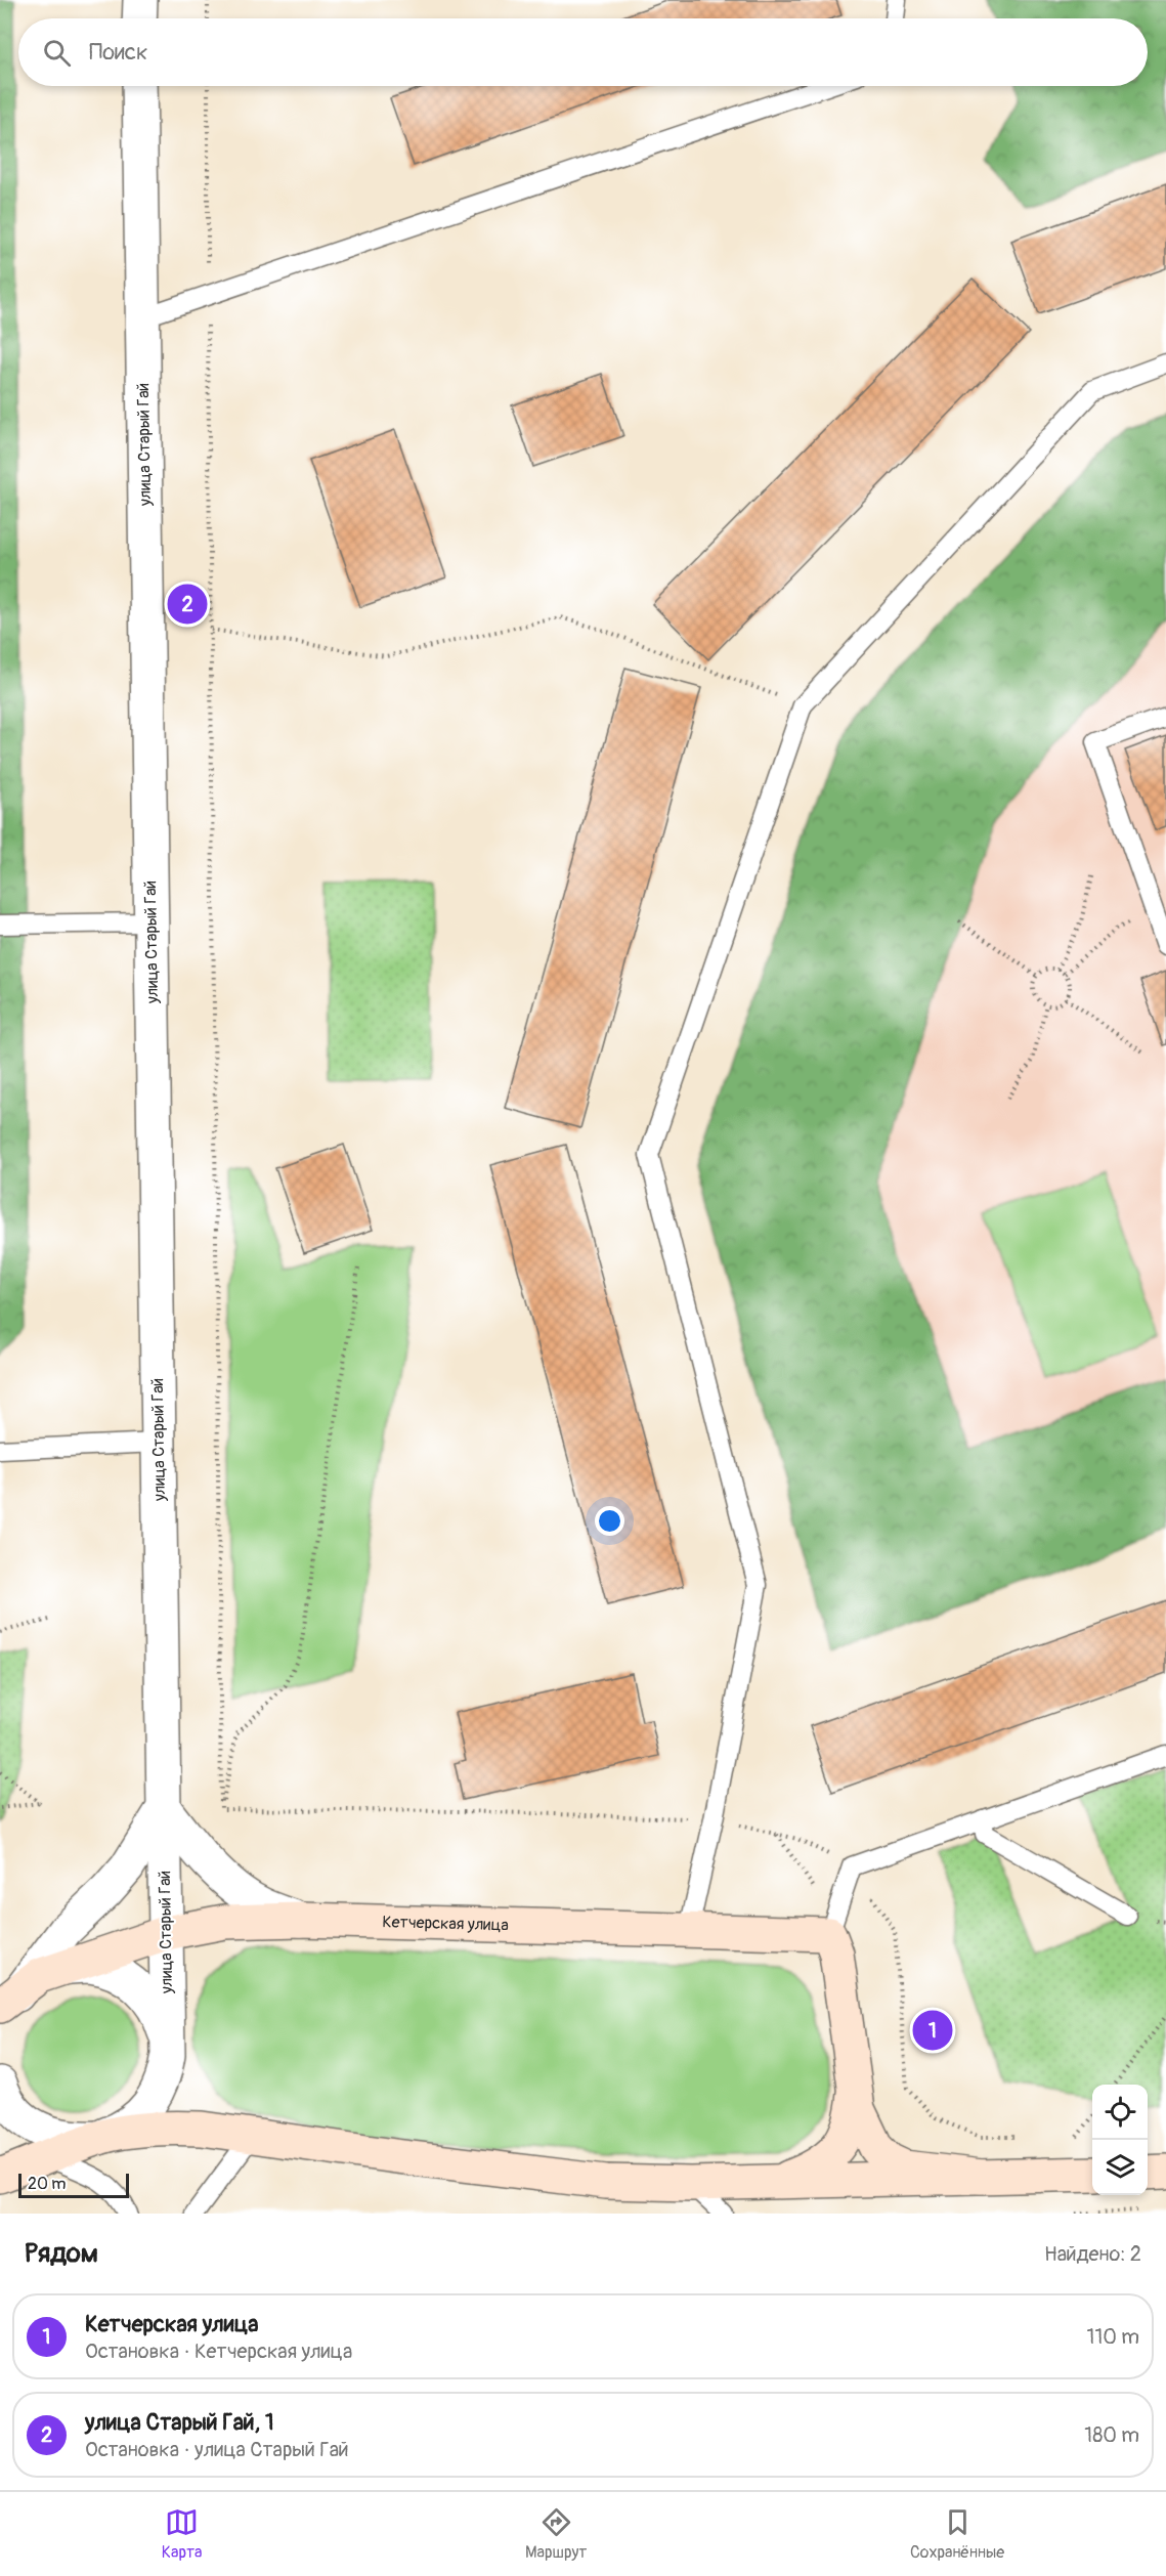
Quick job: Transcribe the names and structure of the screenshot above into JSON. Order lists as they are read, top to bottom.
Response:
{
  "streets": {
    "main road": ["Кетчерская улица"],
    "street": ["улица Старый Гай"]
  },
  "crossings": [
    ["улица Старый Гай", "Кетчерская улица"]
  ],
  "scale_bar": "20 m",
  "page": {
    "search": "Поиск",
    "pins": ["2", "1"],
    "scale": "20 m",
    "heading": ["Рядом", "Найдено: 2"],
    "list": [
      {
        "mark": "1",
        "name": "Кетчерская улица",
        "note": "Остановка · Кетчерская улица",
        "value": "110 m"
      },
      {
        "mark": "2",
        "name": "улица Старый Гай, 1",
        "note": "Остановка · улица Старый Гай",
        "value": "180 m"
      }
    ],
    "nav": ["Карта", "Маршрут", "Сохранённые"]
  }
}
